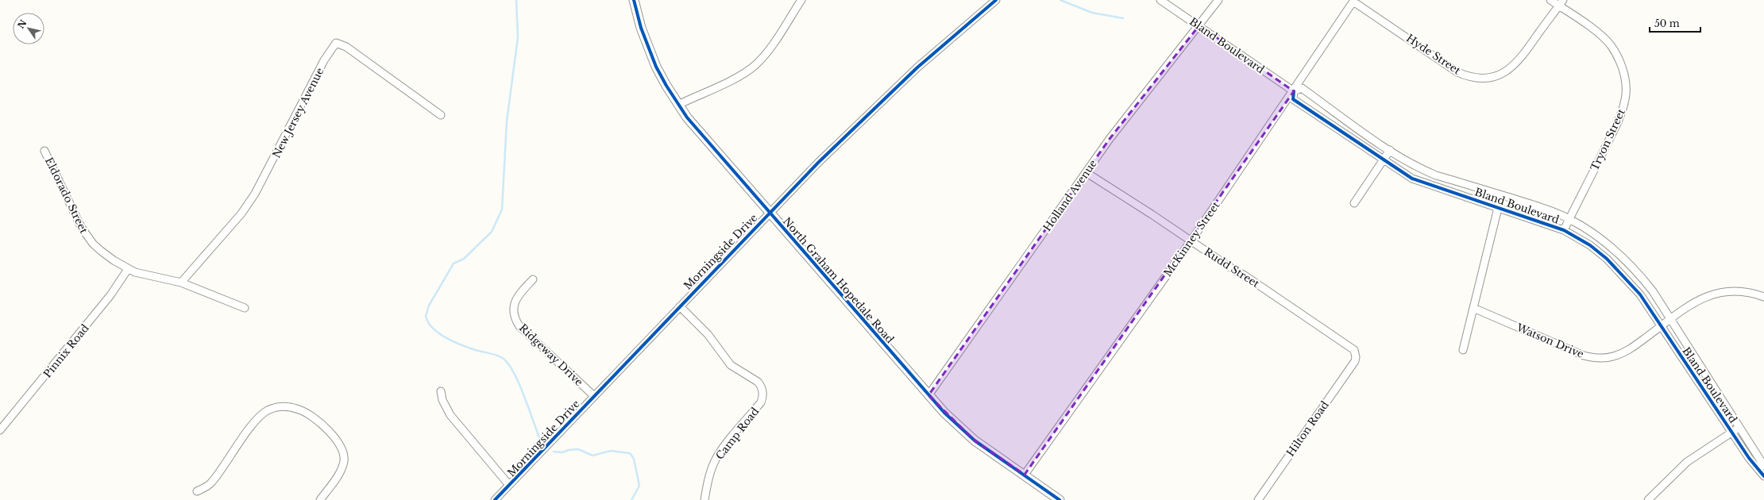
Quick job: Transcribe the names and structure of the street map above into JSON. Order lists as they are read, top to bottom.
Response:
{
  "streets": {
    "street": [
      "Bland Boulevard",
      "Hyde Street",
      "New Jersey Avenue",
      "Tryon Street",
      "Eldorado Street",
      "Holland Avenue",
      "McKinney Street",
      "Morningside Drive",
      "Rudd Street",
      "North Graham Hopedale Road",
      "Watson Drive",
      "Pinnix Road",
      "Ridgeway Drive",
      "Hilton Road",
      "Camp Road"
    ]
  },
  "crossings": [
    ["Bland Boulevard", "Tryon Street"],
    ["Bland Boulevard", "Holland Avenue"],
    ["Bland Boulevard", "McKinney Street"],
    ["Bland Boulevard", "Watson Drive"],
    ["Hyde Street", "Tryon Street"],
    ["Hyde Street", "McKinney Street"],
    ["New Jersey Avenue", "Eldorado Street"],
    ["Eldorado Street", "Pinnix Road"],
    ["Holland Avenue", "Rudd Street"],
    ["Holland Avenue", "North Graham Hopedale Road"],
    ["McKinney Street", "Rudd Street"],
    ["McKinney Street", "North Graham Hopedale Road"],
    ["Morningside Drive", "North Graham Hopedale Road"],
    ["Morningside Drive", "Ridgeway Drive"],
    ["Morningside Drive", "Camp Road"],
    ["Rudd Street", "Hilton Road"]
  ],
  "scale_bar": "50 m",
  "north": "top left"
}
